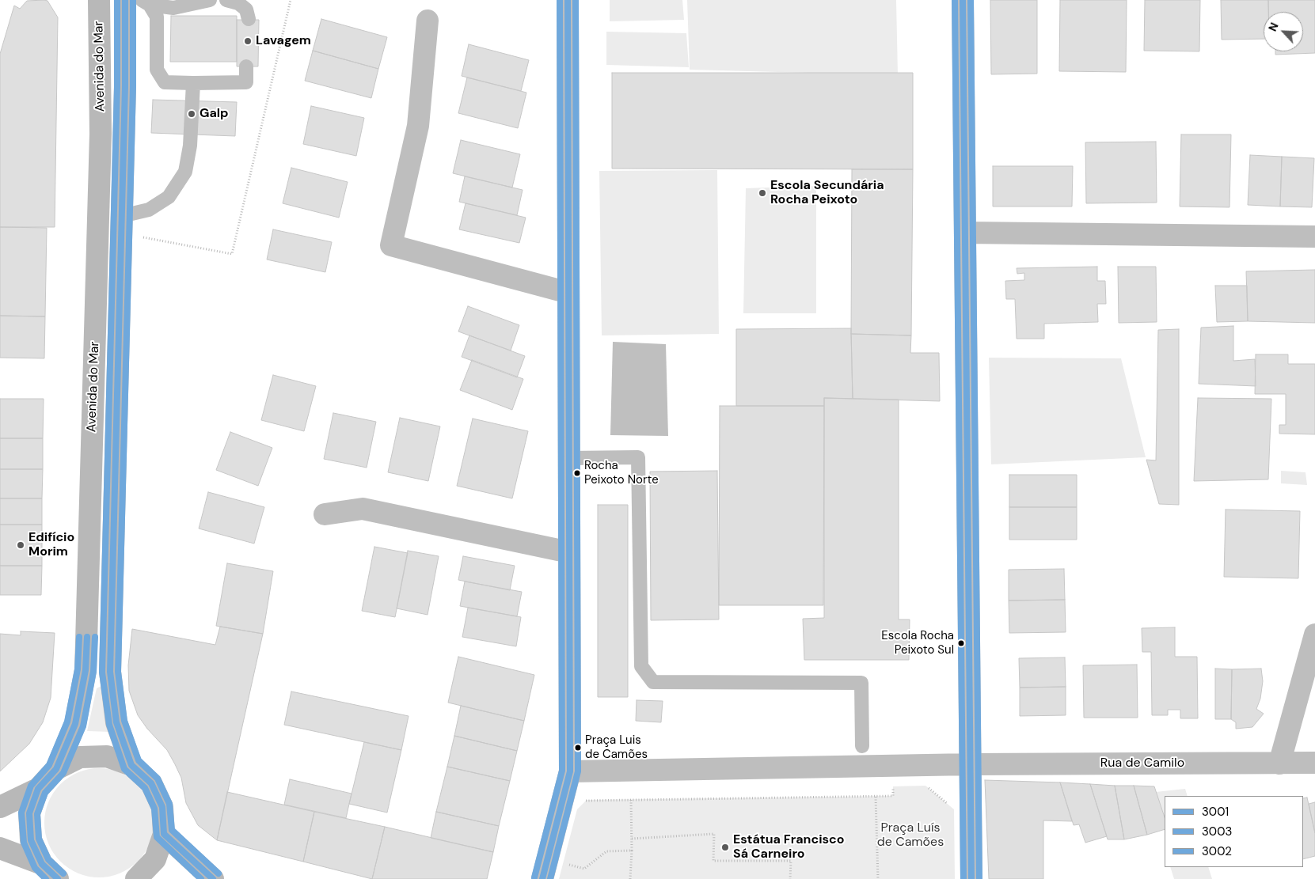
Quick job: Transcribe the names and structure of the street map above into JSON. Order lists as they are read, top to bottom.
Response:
{
  "streets": {
    "main road": ["Avenida do Mar"],
    "street": ["Rua de Camilo"]
  },
  "parks": ["Praça Luís de Camões"],
  "places": [
    "Lavagem",
    "Galp",
    "Escola Secundária Rocha Peixoto",
    "Rocha Peixoto Norte",
    "Edifício Morim",
    "Escola Rocha Peixoto Sul",
    "Praça Luis de Camões",
    "Estátua Francisco Sá Carneiro"
  ],
  "lines": ["transit line 3001", "transit line 3003", "transit line 3002"],
  "legend": ["3001", "3003", "3002"],
  "north": "top left"
}
